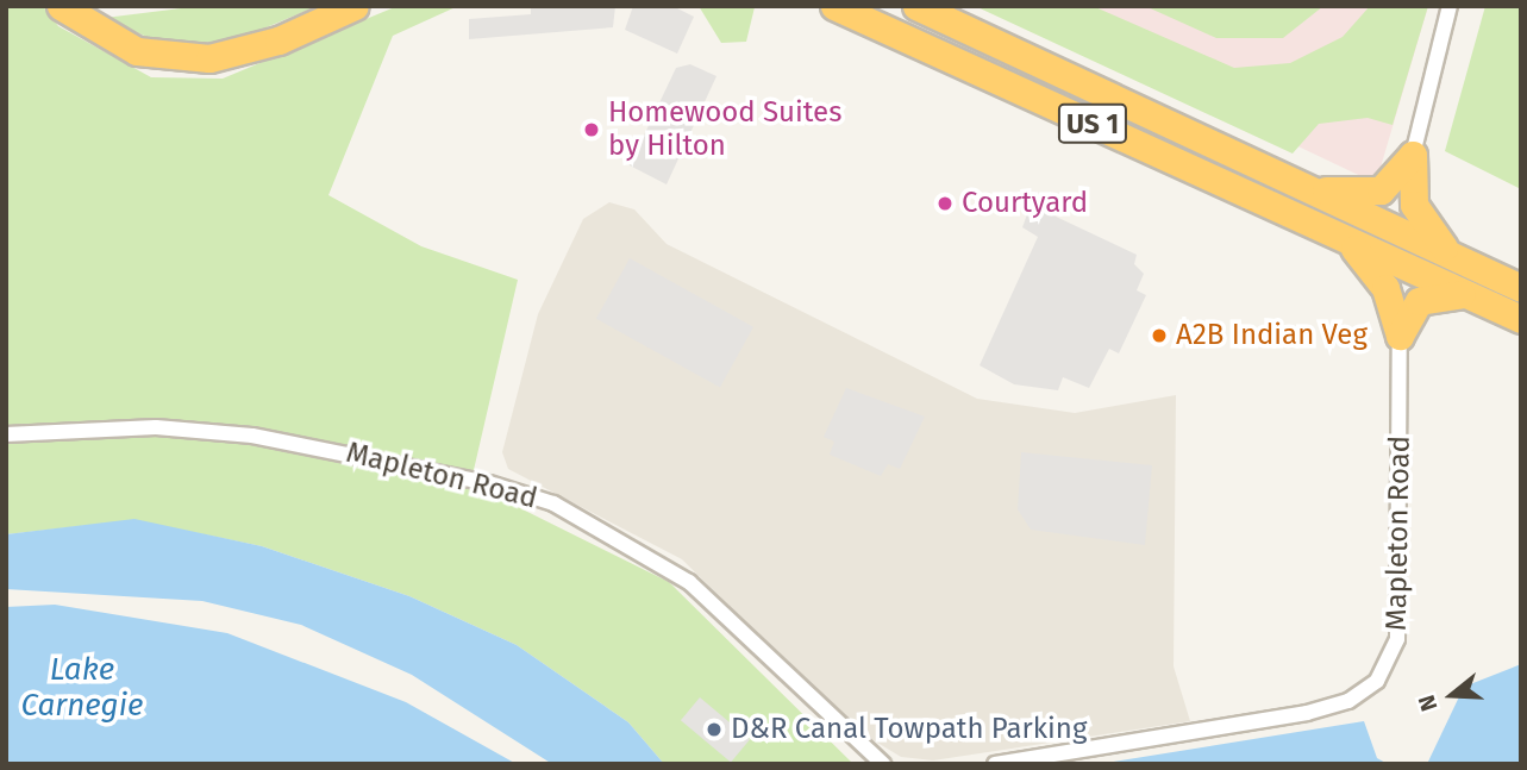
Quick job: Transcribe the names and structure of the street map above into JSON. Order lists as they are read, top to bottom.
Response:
{
  "streets": {
    "highway": ["US 1"],
    "street": ["Mapleton Road"]
  },
  "water": ["Lake Carnegie"],
  "places": [
    "Homewood Suites by Hilton",
    "Courtyard",
    "A2B Indian Veg",
    "D&R Canal Towpath Parking"
  ],
  "north": "left"
}
